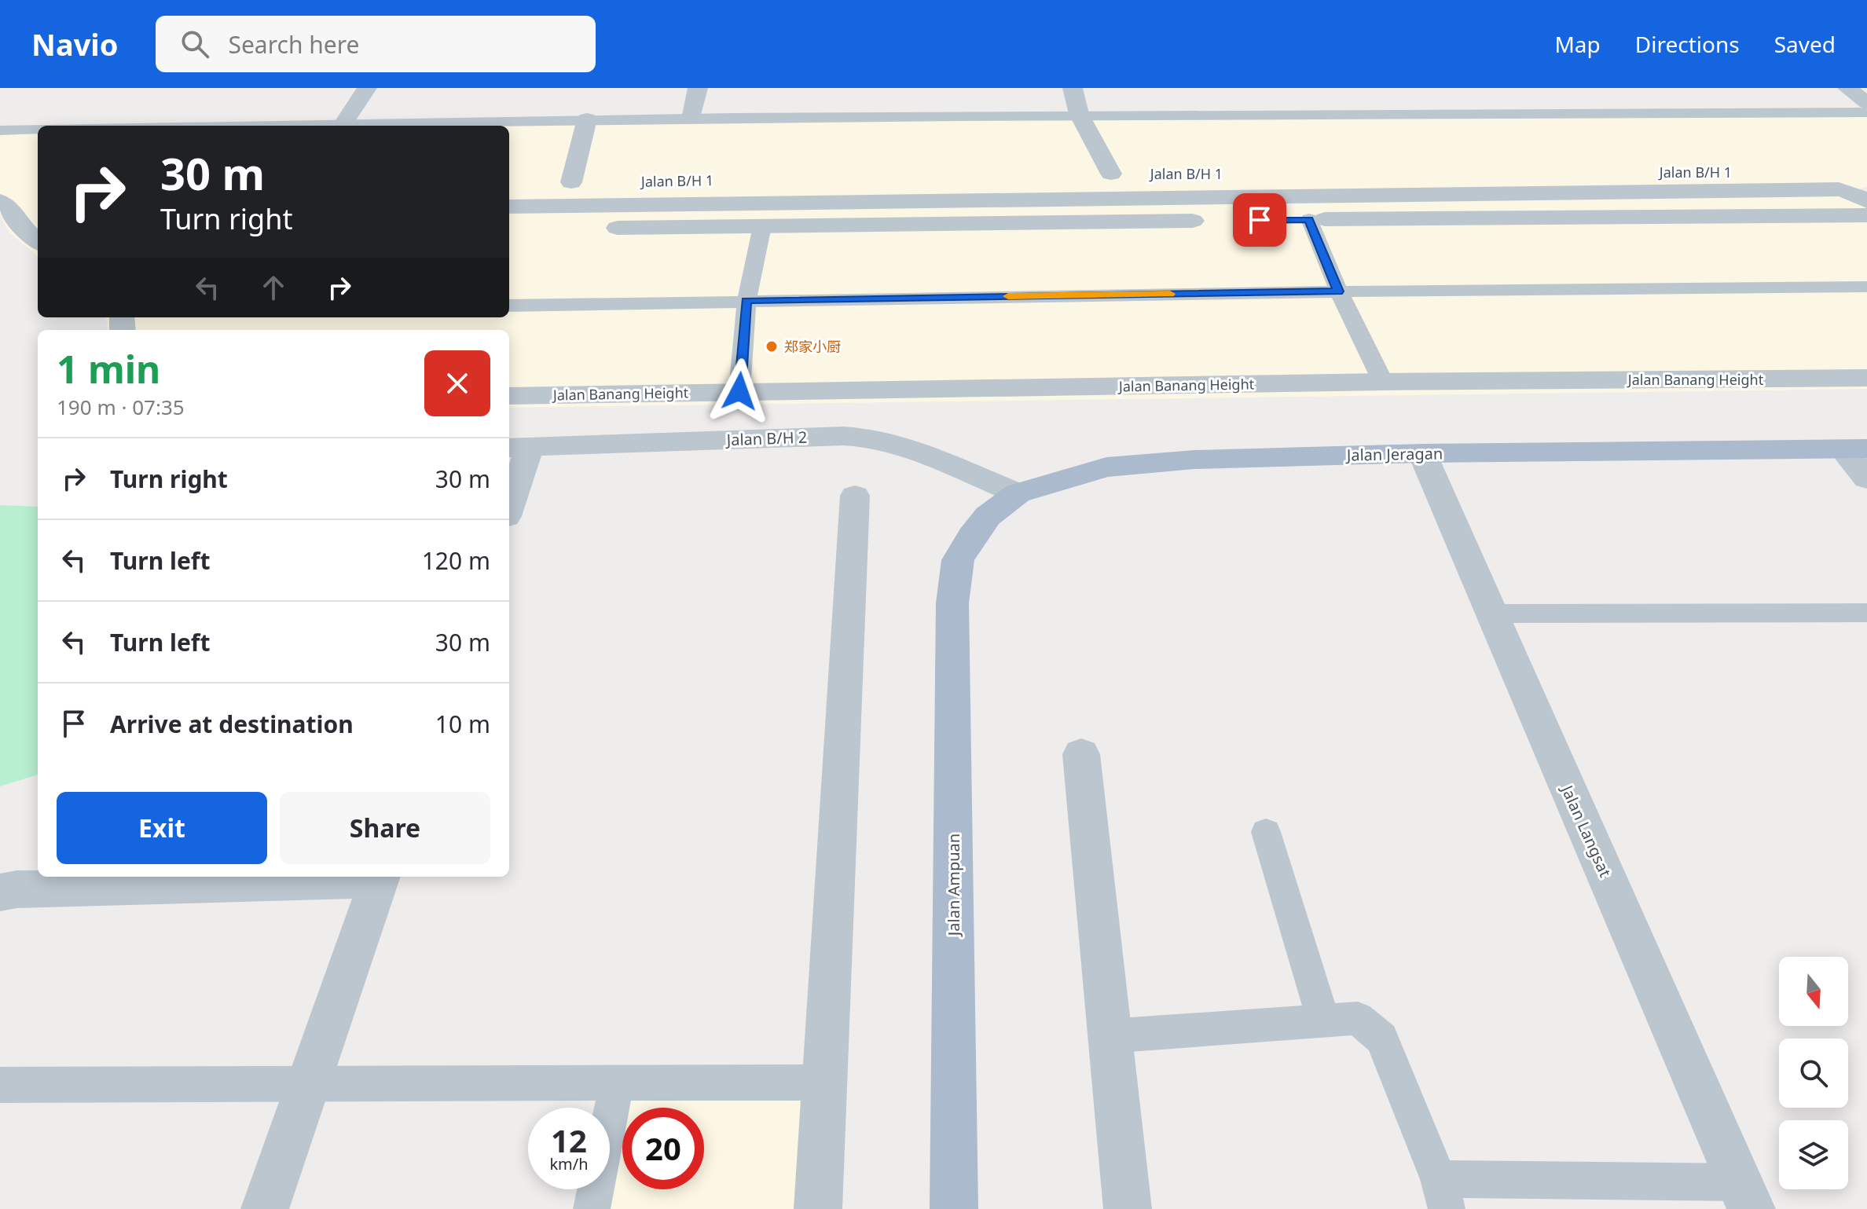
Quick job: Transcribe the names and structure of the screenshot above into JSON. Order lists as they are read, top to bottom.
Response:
{
  "streets": {
    "main road": ["Jalan Jeragan", "Jalan Ampuan"],
    "street": [
      "Jalan B/H 1",
      "Jalan Banang Height",
      "Jalan B/H 2",
      "Jalan Langsat"
    ]
  },
  "crossings": [
    ["Jalan B/H 2", "Jalan Jeragan"],
    ["Jalan Jeragan", "Jalan Langsat"],
    ["Jalan Jeragan", "Jalan Ampuan"]
  ],
  "places": ["郑家小厨"],
  "north": "bottom",
  "page": {
    "header": "Navio",
    "search": "Search here",
    "nav": ["Map", "Directions", "Saved"],
    "turn": ["30 m", "Turn right"],
    "heading": ["1 min", "190 m · 07:35"],
    "list": [
      {
        "name": "Turn right",
        "value": "30 m"
      },
      {
        "name": "Turn left",
        "value": "120 m"
      },
      {
        "name": "Turn left",
        "value": "30 m"
      },
      {
        "name": "Arrive at destination",
        "value": "10 m"
      }
    ],
    "buttons": ["Exit", "Share"],
    "speed": "12 km/h",
    "limit": "20"
  }
}
